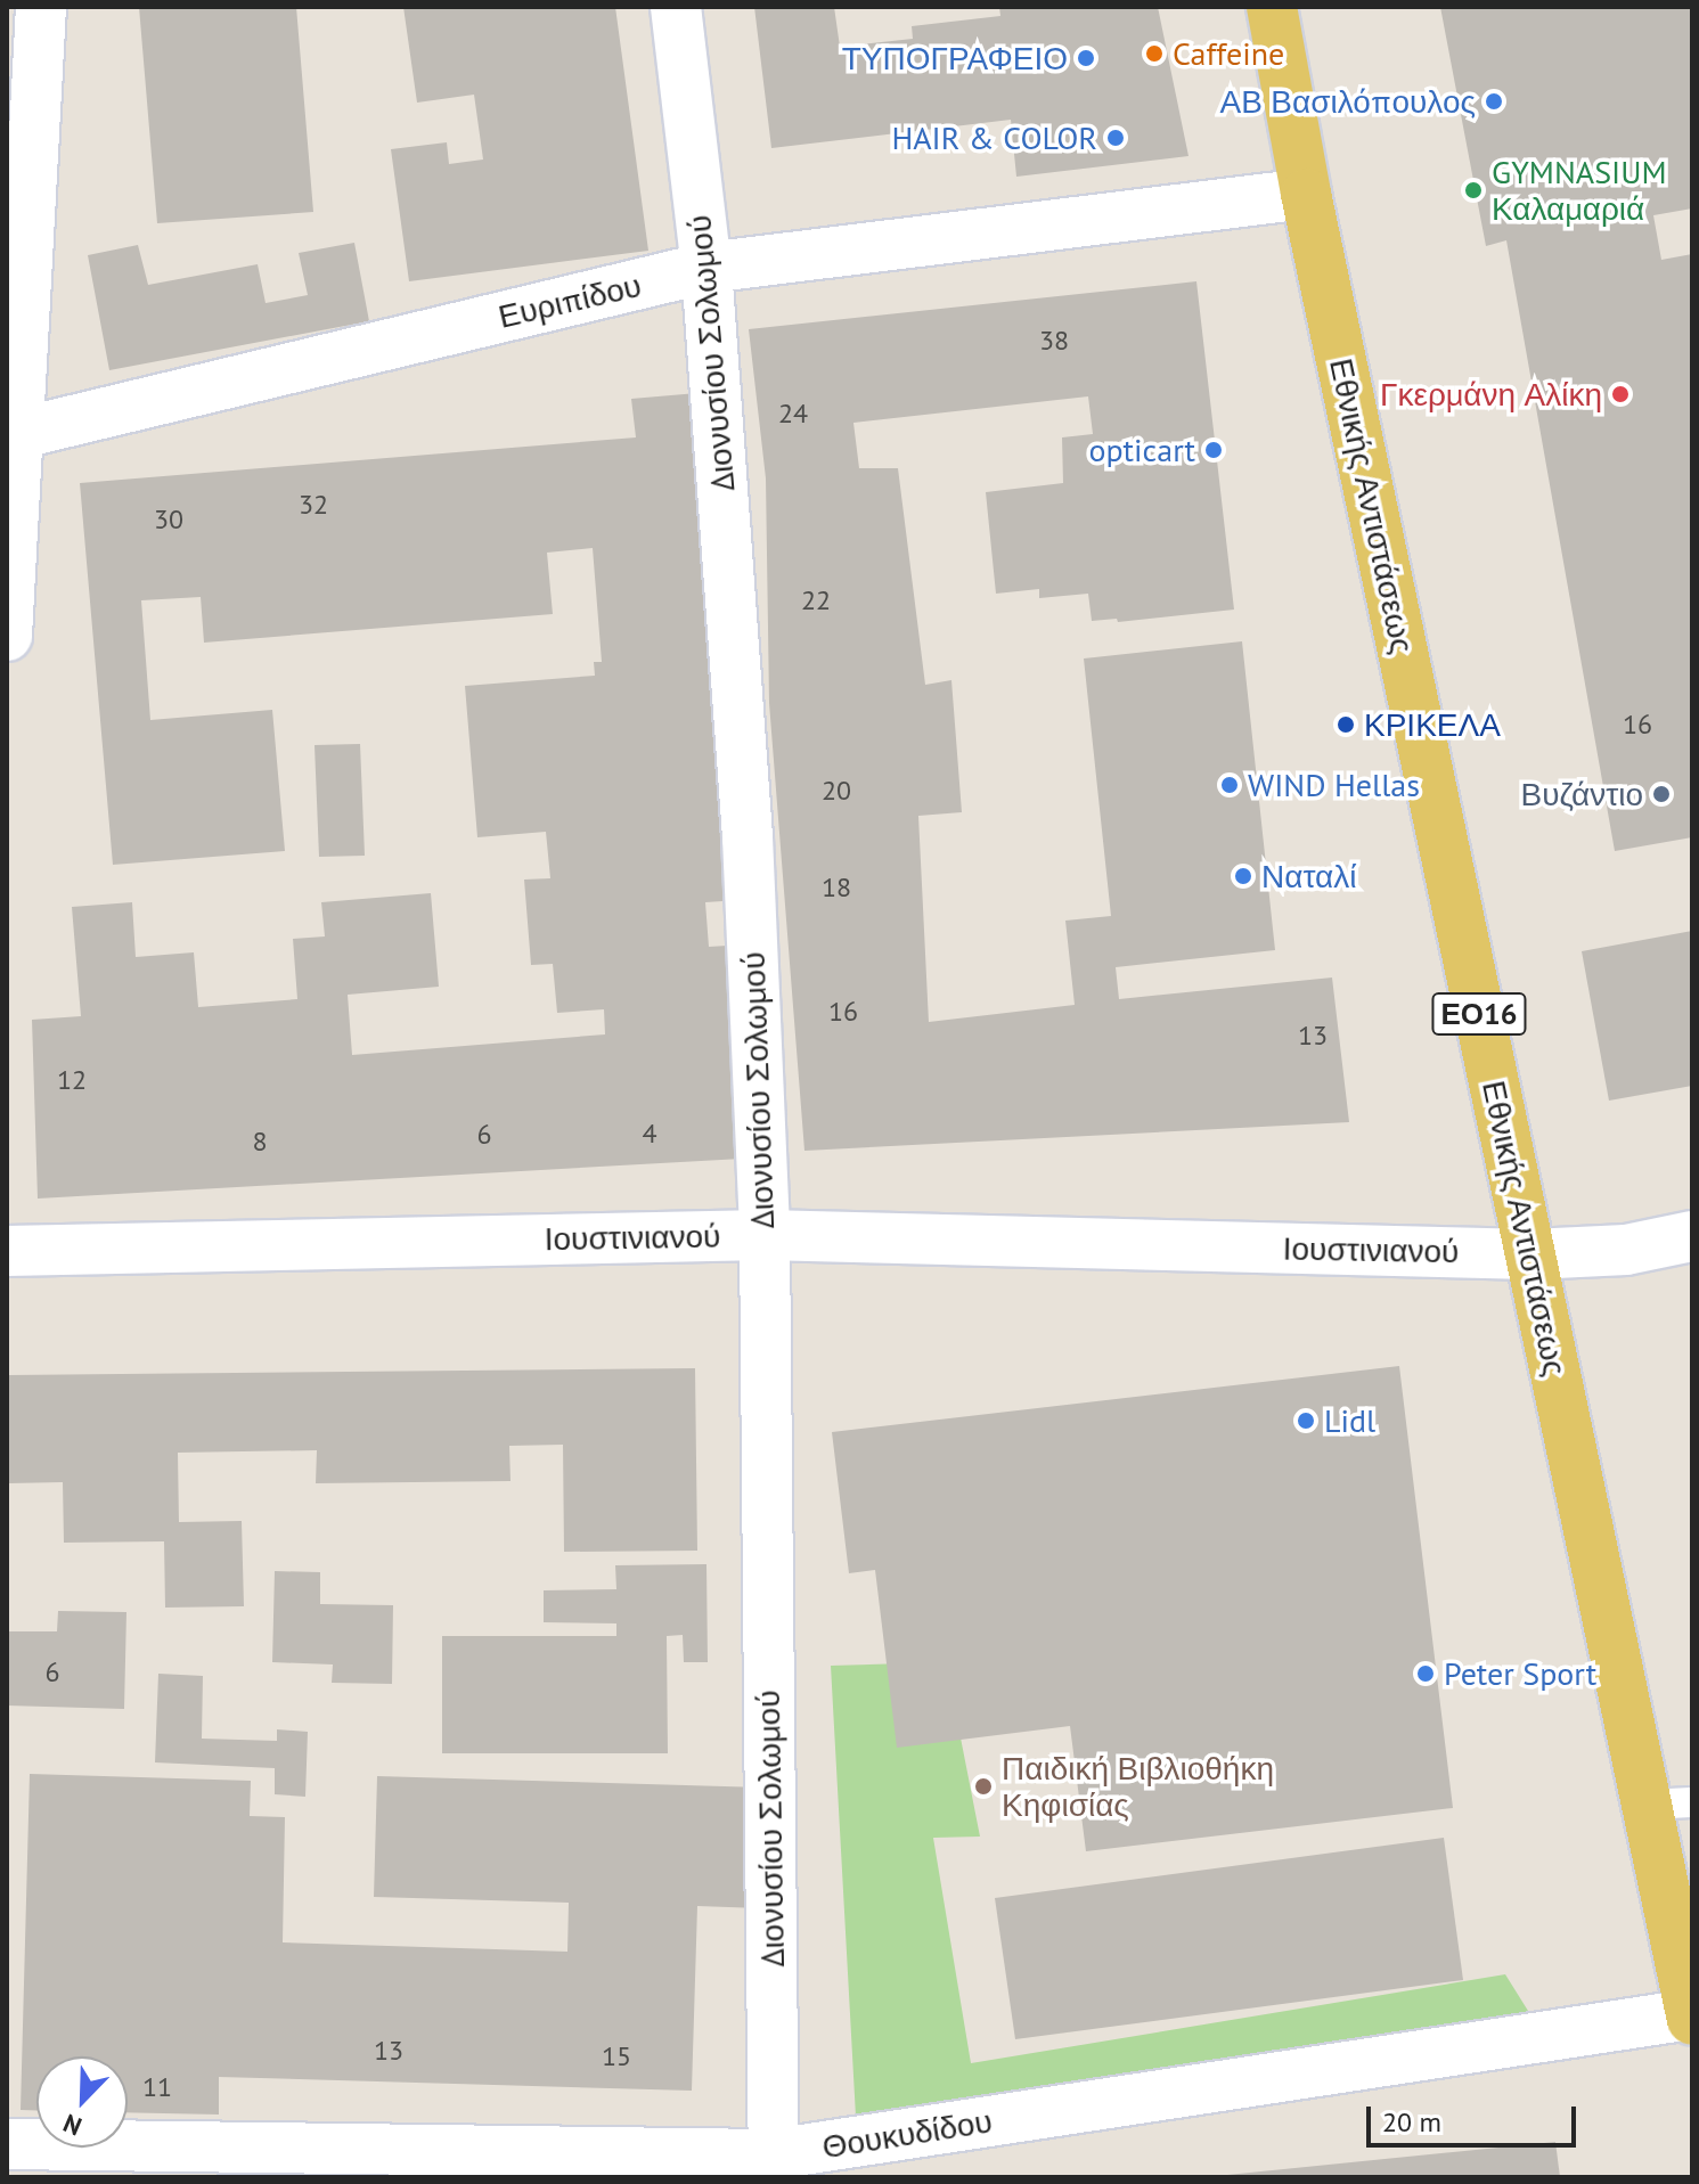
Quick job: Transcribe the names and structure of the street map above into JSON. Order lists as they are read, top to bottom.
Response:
{
  "streets": {
    "main road": ["Εθνικής Αντιστάσεως", "ΕΟ16"],
    "street": [
      "Ευριπίδου",
      "Διονυσίου Σολωμού",
      "Ιουστινιανού",
      "Θουκυδίδου"
    ]
  },
  "crossings": [
    ["Ευριπίδου", "Διονυσίου Σολωμού"],
    ["Ευριπίδου", "Εθνικής Αντιστάσεως"],
    ["Διονυσίου Σολωμού", "Ιουστινιανού"],
    ["Διονυσίου Σολωμού", "Θουκυδίδου"],
    ["Εθνικής Αντιστάσεως", "Ιουστινιανού"],
    ["Εθνικής Αντιστάσεως", "Θουκυδίδου"]
  ],
  "places": [
    "Caffeine",
    "ΤΥΠΟΓΡΑΦΕΙΟ",
    "ΑΒ Βασιλόπουλος",
    "HAIR & COLOR",
    "GYMNASIUM Καλαμαριά",
    "Γκερμάνη Αλίκη",
    "opticart",
    "ΚΡΙΚΕΛΑ",
    "WIND Hellas",
    "Βυζάντιο",
    "Ναταλί",
    "Lidl",
    "Peter Sport",
    "Παιδική Βιβλιοθήκη Κηφισίας"
  ],
  "house_numbers": [
    "38",
    "24",
    "32",
    "30",
    "22",
    "16",
    "20",
    "18",
    "16",
    "13",
    "12",
    "4",
    "6",
    "8",
    "6",
    "13",
    "15",
    "11"
  ],
  "scale_bar": "20 m",
  "north": "bottom left"
}
